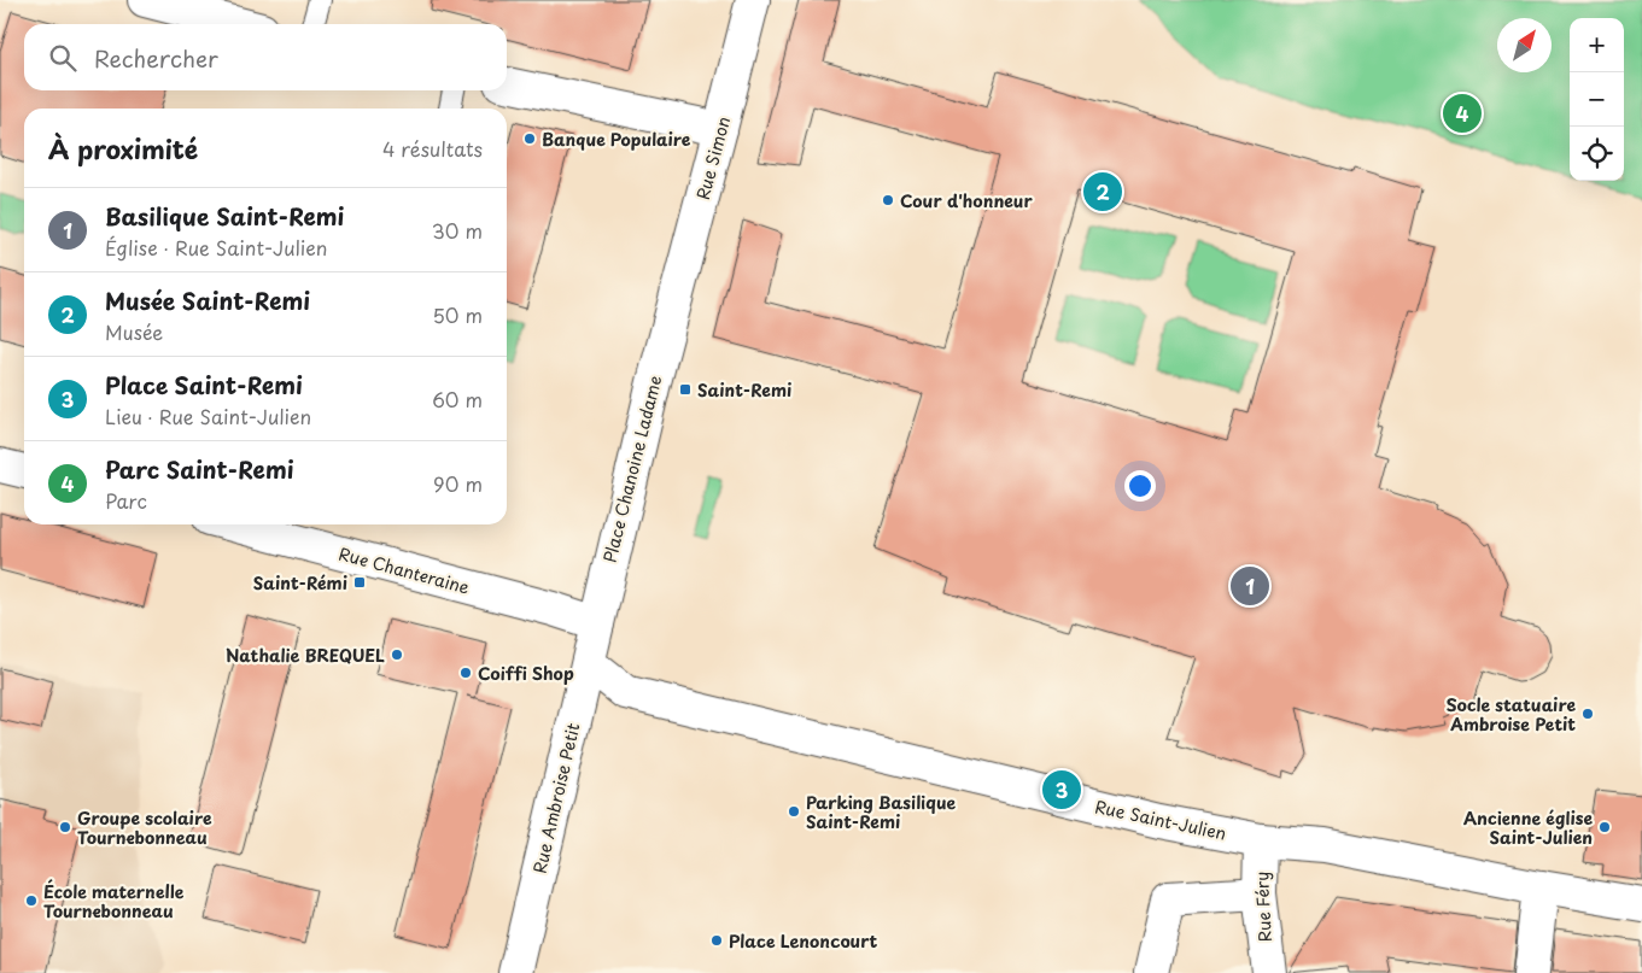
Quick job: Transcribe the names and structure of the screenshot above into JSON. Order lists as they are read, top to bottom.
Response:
{
  "streets": {
    "street": [
      "Rue Simon",
      "Place Chanoine Ladame",
      "Rue Chanteraine",
      "Rue Ambroise Petit",
      "Rue Saint-Julien",
      "Rue Féry"
    ]
  },
  "crossings": [
    ["Rue Simon", "Place Chanoine Ladame"],
    ["Place Chanoine Ladame", "Rue Chanteraine"],
    ["Place Chanoine Ladame", "Rue Ambroise Petit"],
    ["Rue Chanteraine", "Rue Ambroise Petit"],
    ["Rue Ambroise Petit", "Rue Saint-Julien"],
    ["Rue Saint-Julien", "Rue Féry"]
  ],
  "places": {
    "other": [
      "Banque Populaire",
      "Cour d'honneur",
      "Nathalie BREQUEL",
      "Coiffi Shop",
      "Socle statuaire Ambroise Petit",
      "Parking Basilique Saint-Remi",
      "Groupe scolaire Tournebonneau",
      "Ancienne église Saint-Julien",
      "École maternelle Tournebonneau",
      "Place Lenoncourt"
    ],
    "transit": ["Saint-Remi", "Saint-Rémi"]
  },
  "north": "top right",
  "page": {
    "map_buttons": ["+", "−"],
    "search": "Rechercher",
    "pins": [
      "4",
      "2",
      "1",
      "3"
    ],
    "heading": ["À proximité", "4 résultats"],
    "list": [
      {
        "mark": "1",
        "name": "Basilique Saint-Remi",
        "note": "Église · Rue Saint-Julien",
        "value": "30 m"
      },
      {
        "mark": "2",
        "name": "Musée Saint-Remi",
        "note": "Musée",
        "value": "50 m"
      },
      {
        "mark": "3",
        "name": "Place Saint-Remi",
        "note": "Lieu · Rue Saint-Julien",
        "value": "60 m"
      },
      {
        "mark": "4",
        "name": "Parc Saint-Remi",
        "note": "Parc",
        "value": "90 m"
      }
    ]
  }
}
